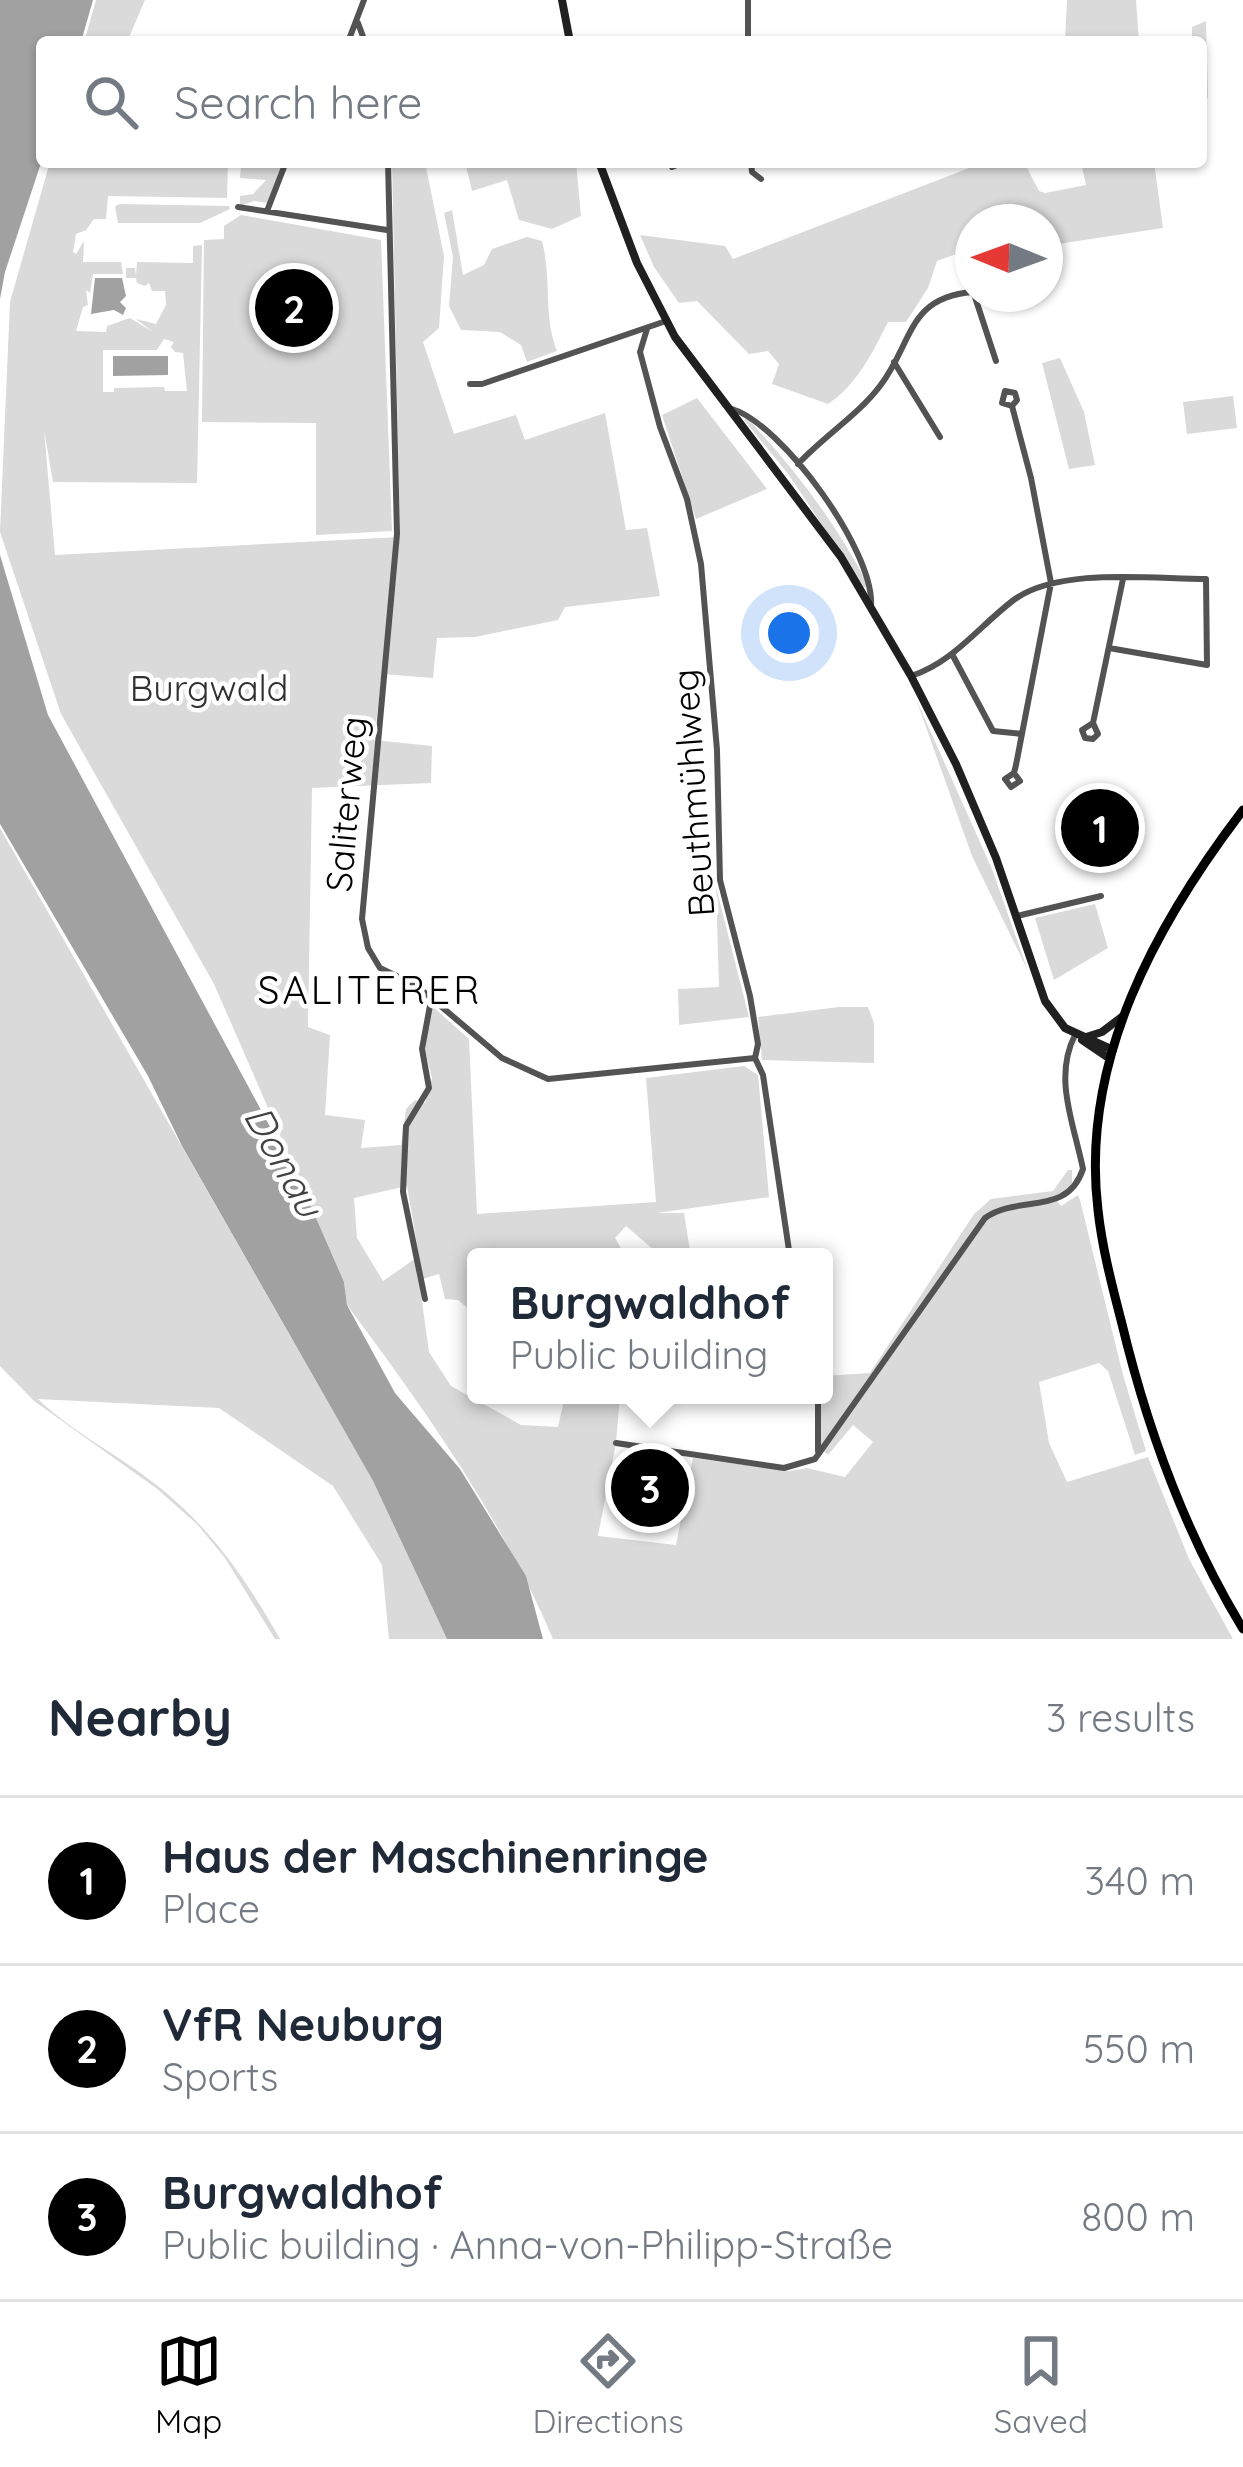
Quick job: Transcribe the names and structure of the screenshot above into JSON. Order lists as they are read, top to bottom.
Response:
{
  "streets": {
    "street": ["Beuthmühlweg", "Saliterweg"]
  },
  "crossings": [
    ["Beuthmühlweg", "Saliterweg"]
  ],
  "districts": ["SALITERER"],
  "water": ["Donau"],
  "parks": ["Burgwald"],
  "north": "left",
  "page": {
    "search": "Search here",
    "pins": ["2", "1", "3"],
    "popup": ["Burgwaldhof", "Public building"],
    "heading": ["Nearby", "3 results"],
    "list": [
      {
        "mark": "1",
        "name": "Haus der Maschinenringe",
        "note": "Place",
        "value": "340 m"
      },
      {
        "mark": "2",
        "name": "VfR Neuburg",
        "note": "Sports",
        "value": "550 m"
      },
      {
        "mark": "3",
        "name": "Burgwaldhof",
        "note": "Public building · Anna-von-Philipp-Straße",
        "value": "800 m"
      }
    ],
    "nav": ["Map", "Directions", "Saved"]
  }
}
